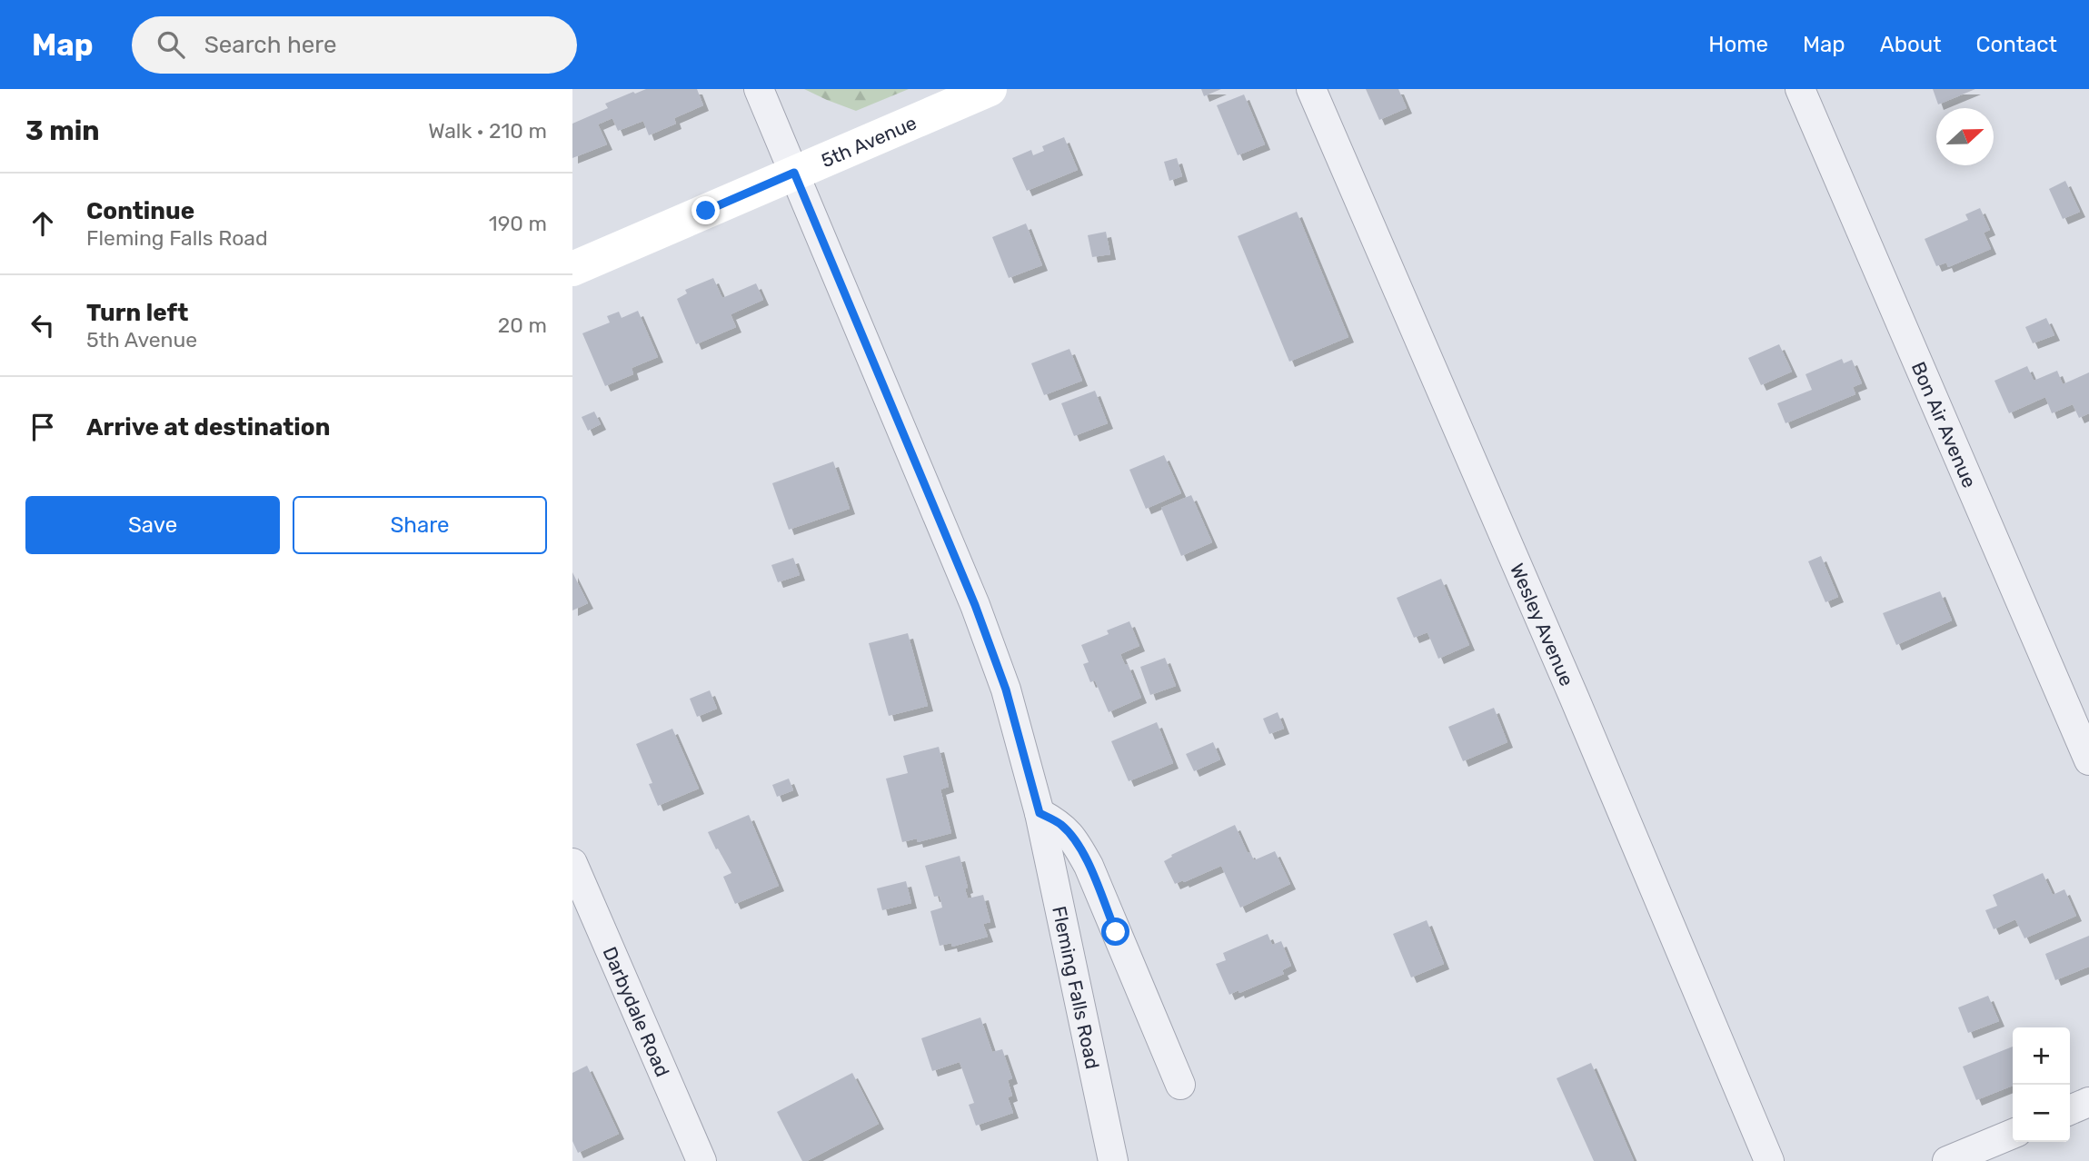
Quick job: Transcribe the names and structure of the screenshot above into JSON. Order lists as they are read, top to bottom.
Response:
{
  "streets": {
    "street": [
      "5th Avenue",
      "Bon Air Avenue",
      "Wesley Avenue",
      "Fleming Falls Road",
      "Darbydale Road"
    ]
  },
  "crossings": [
    ["5th Avenue", "Fleming Falls Road"]
  ],
  "north": "right",
  "page": {
    "header": "Map",
    "search": "Search here",
    "nav": [
      "Home",
      "Map",
      "About",
      "Contact"
    ],
    "heading": ["3 min", "Walk · 210 m"],
    "list": [
      ["Continue", "Fleming Falls Road", "190 m"],
      ["Turn left", "5th Avenue", "20 m"],
      "Arrive at destination"
    ],
    "buttons": ["Save", "Share"],
    "map_buttons": ["+", "−"]
  }
}
